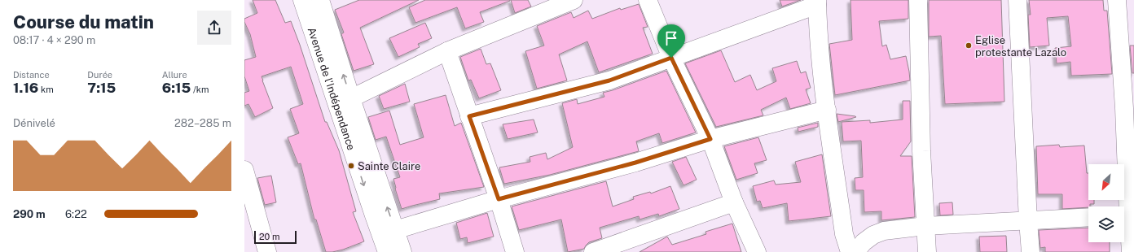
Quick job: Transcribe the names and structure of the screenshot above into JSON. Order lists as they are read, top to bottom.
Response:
{
  "streets": {
    "street": ["Avenue de l'Indépendance"]
  },
  "places": ["Eglise protestante Lazalo", "Sainte Claire"],
  "scale_bar": "20 m",
  "north": "bottom left",
  "page": {
    "heading": ["Course du matin", "08:17 · 4 × 290 m"],
    "stats": [
      ["Distance", "1.16 km"],
      ["Durée", "7:15"],
      ["Allure", "6:15 /km"]
    ],
    "chart": ["Dénivelé", "282–285 m"],
    "list": [
      {
        "name": "290 m",
        "note": "6:22"
      }
    ],
    "scale": "20 m"
  }
}
